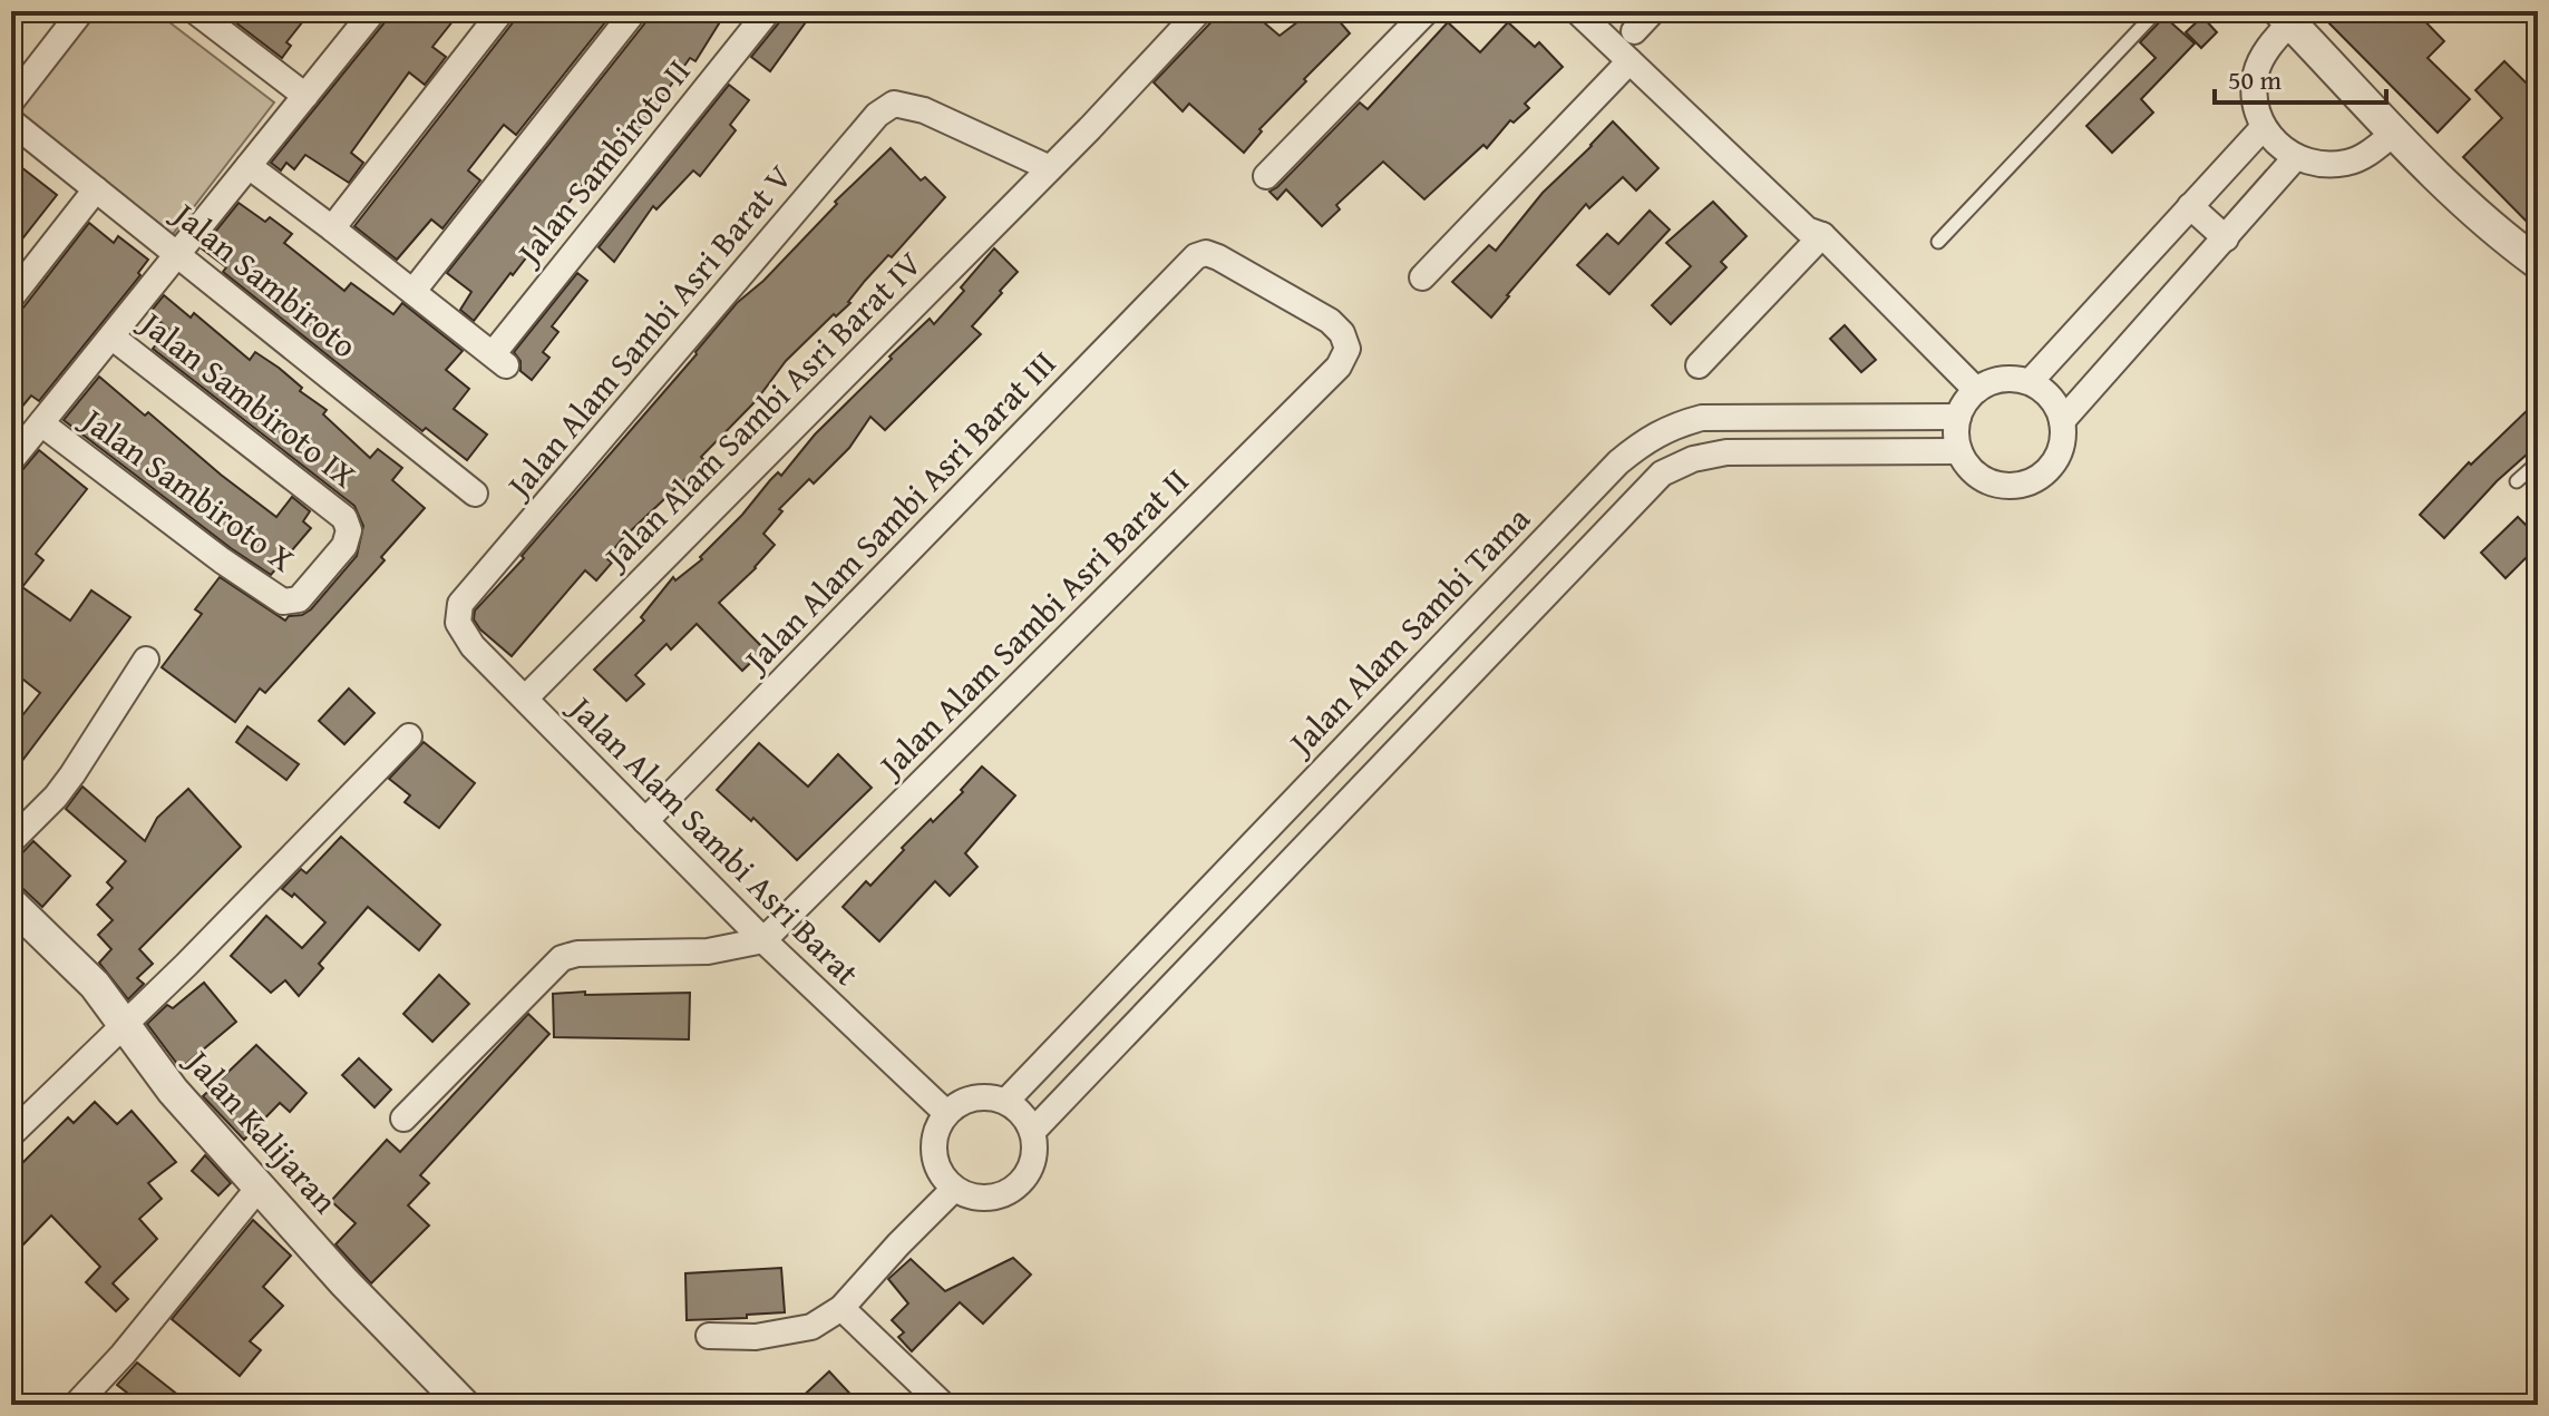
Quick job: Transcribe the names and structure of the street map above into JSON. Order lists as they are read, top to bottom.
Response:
{
  "streets": {
    "street": [
      "Jalan Sambiroto II",
      "Jalan Sambiroto",
      "Jalan Alam Sambi Asri Barat V",
      "Jalan Sambiroto IX",
      "Jalan Alam Sambi Asri Barat IV",
      "Jalan Sambiroto X",
      "Jalan Alam Sambi Asri Barat III",
      "Jalan Alam Sambi Asri Barat II",
      "Jalan Alam Sambi Tama",
      "Jalan Alam Sambi Asri Barat",
      "Jalan Kalijaran"
    ]
  },
  "crossings": [
    ["Jalan Alam Sambi Asri Barat V", "Jalan Alam Sambi Asri Barat IV"],
    ["Jalan Alam Sambi Asri Barat V", "Jalan Alam Sambi Asri Barat"],
    ["Jalan Sambiroto IX", "Jalan Sambiroto X"],
    ["Jalan Alam Sambi Asri Barat IV", "Jalan Alam Sambi Asri Barat"],
    ["Jalan Alam Sambi Asri Barat III", "Jalan Alam Sambi Asri Barat II"],
    ["Jalan Alam Sambi Asri Barat III", "Jalan Alam Sambi Asri Barat"],
    ["Jalan Alam Sambi Asri Barat II", "Jalan Alam Sambi Asri Barat"],
    ["Jalan Alam Sambi Tama", "Jalan Alam Sambi Asri Barat"]
  ],
  "scale_bar": "50 m"
}
